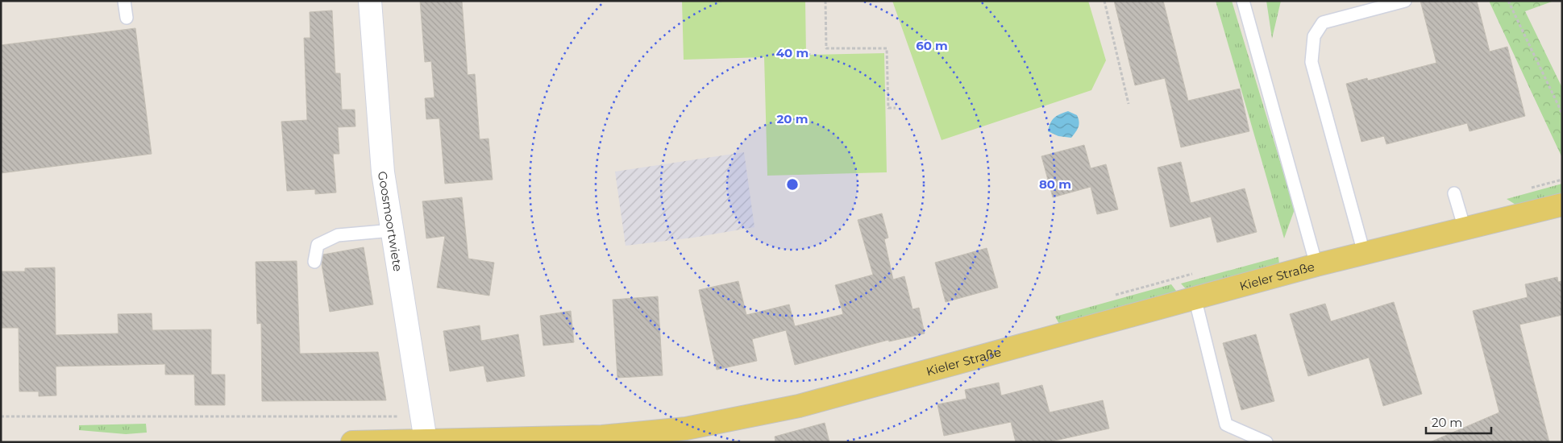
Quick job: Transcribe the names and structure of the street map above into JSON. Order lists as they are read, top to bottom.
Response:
{
  "streets": {
    "main road": ["Kieler Straße"],
    "street": ["Goosmoortwiete"]
  },
  "crossings": [
    ["Goosmoortwiete", "Kieler Straße"]
  ],
  "scale_bar": "20 m",
  "rings": [
    "60 m",
    "40 m",
    "20 m",
    "80 m"
  ]
}
